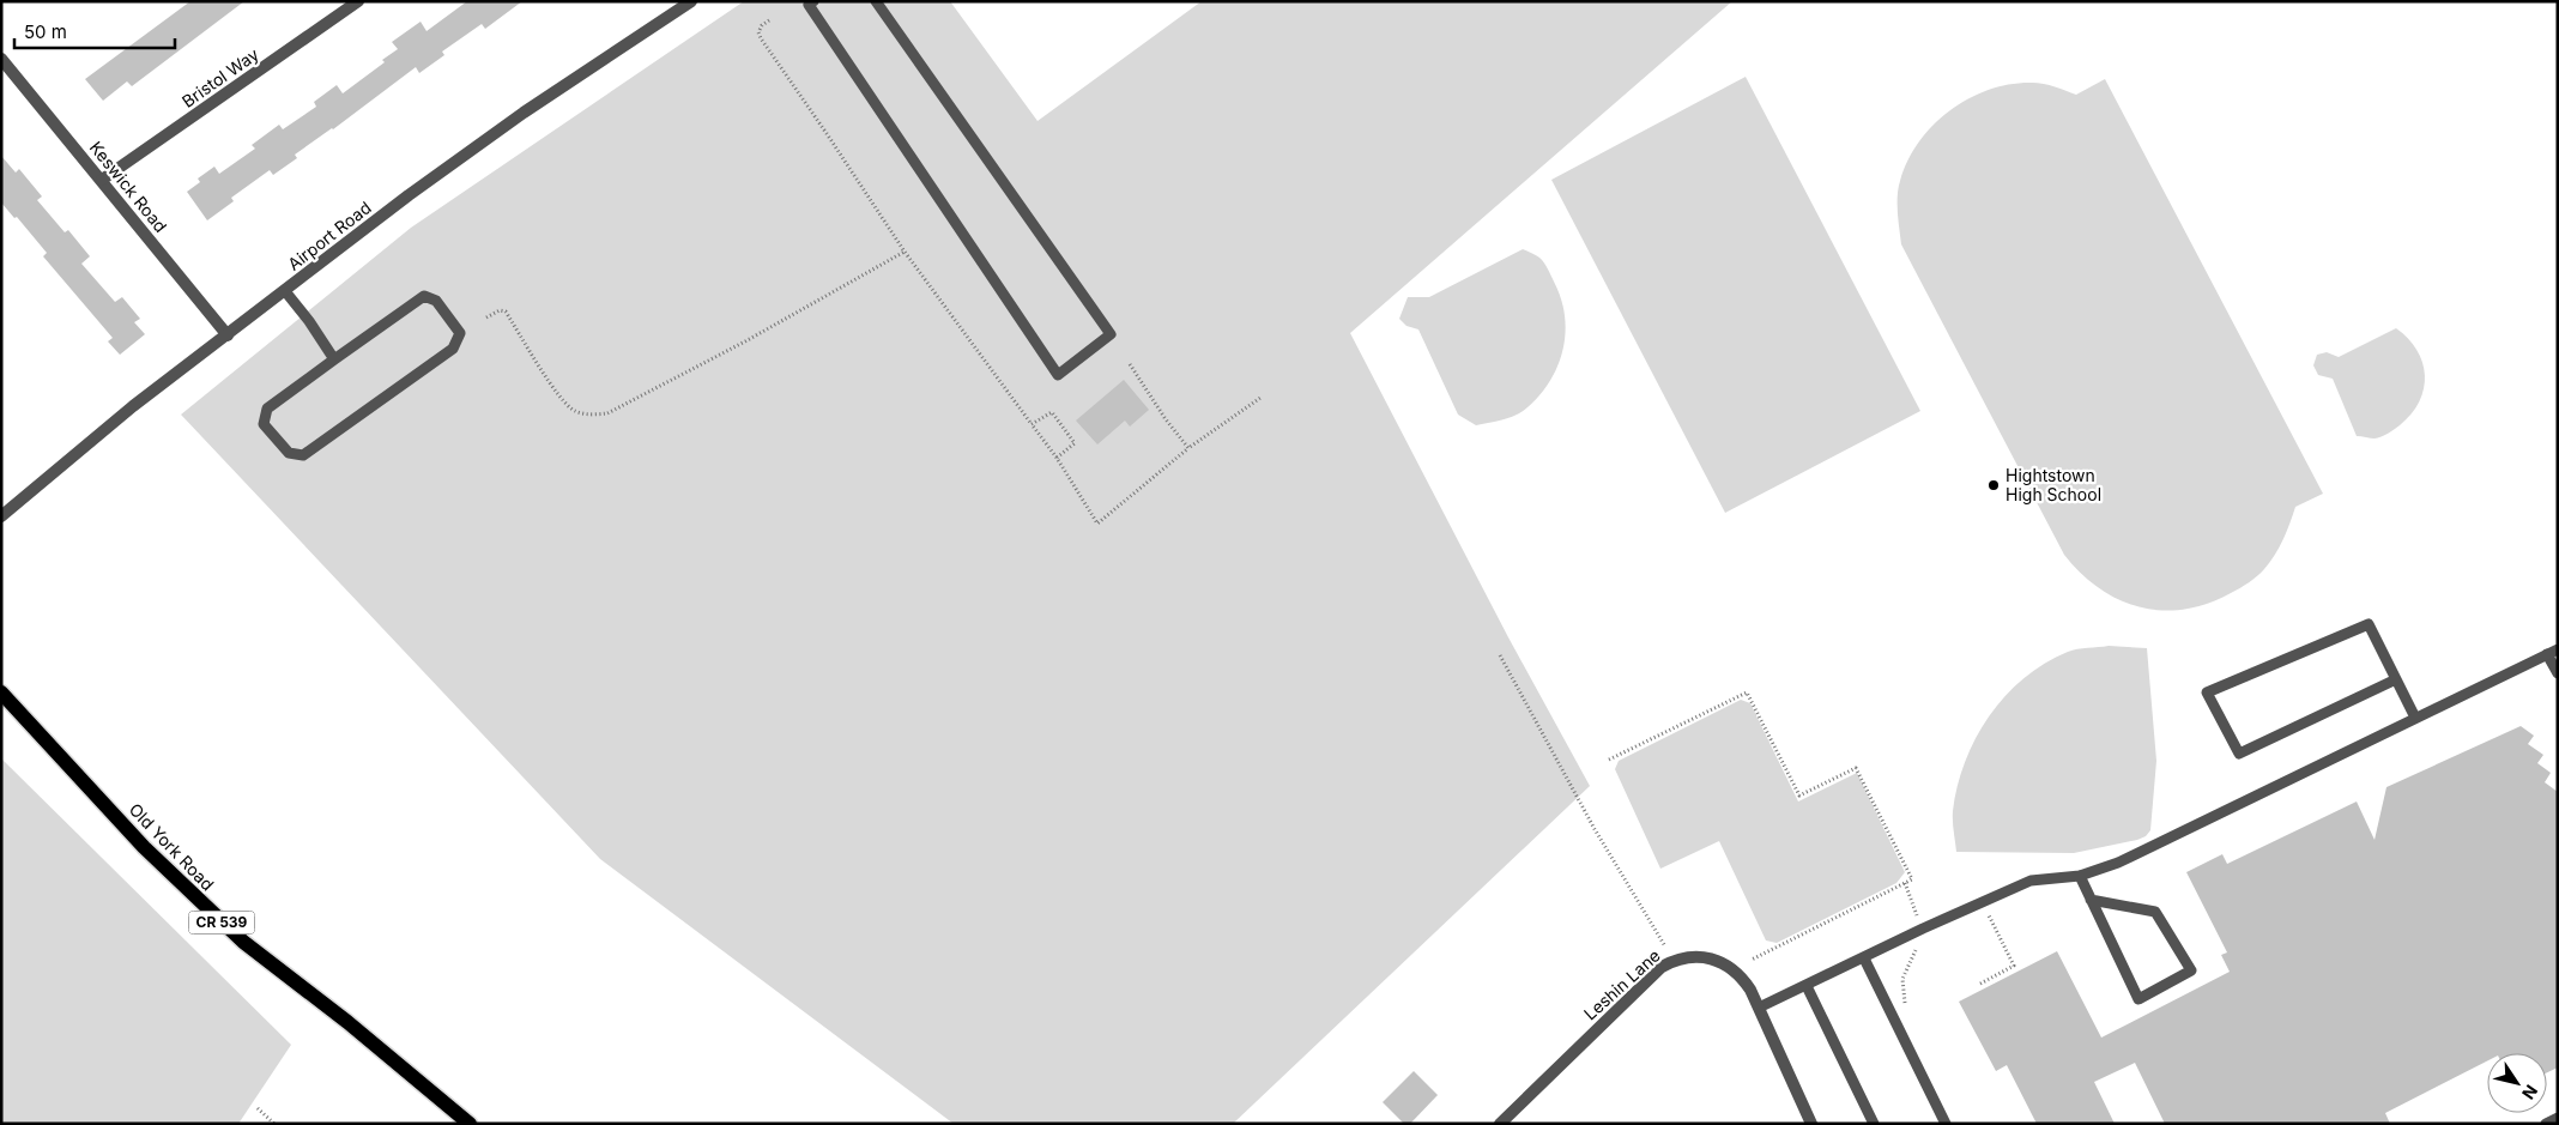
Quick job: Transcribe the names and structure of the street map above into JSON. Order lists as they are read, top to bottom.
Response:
{
  "streets": {
    "main road": ["Old York Road", "CR 539"],
    "street": [
      "Bristol Way",
      "Keswick Road",
      "Airport Road",
      "Leshin Lane"
    ]
  },
  "crossings": [
    ["Bristol Way", "Keswick Road"],
    ["Keswick Road", "Airport Road"]
  ],
  "places": ["Hightstown High School"],
  "scale_bar": "50 m",
  "north": "bottom right"
}
